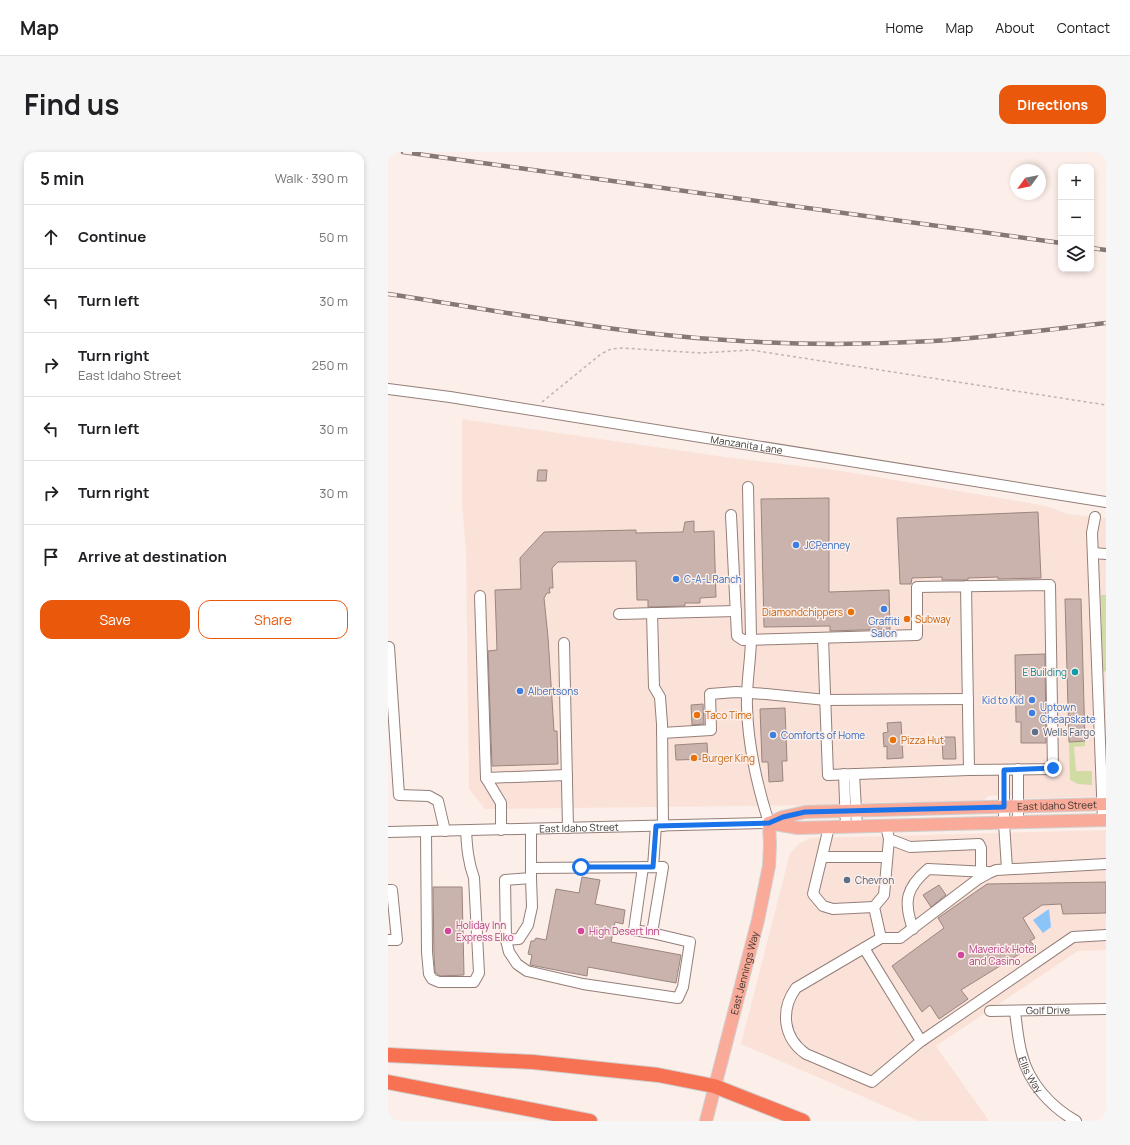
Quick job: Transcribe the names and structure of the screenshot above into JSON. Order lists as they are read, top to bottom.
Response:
{
  "streets": {
    "main road": ["East Idaho Street", "East Jennings Way"],
    "street": ["Manzanita Lane", "Golf Drive", "Ellis Way"]
  },
  "crossings": [
    ["East Idaho Street", "East Jennings Way"],
    ["Golf Drive", "Ellis Way"]
  ],
  "places": [
    "JCPenney",
    "C-A-L Ranch",
    "Graffiti Salon",
    "Diamondchippers",
    "Subway",
    "E Building",
    "Albertsons",
    "Kid to Kid",
    "Uptown Cheapskate",
    "Taco Time",
    "Wells Fargo",
    "Comforts of Home",
    "Pizza Hut",
    "Burger King",
    "Chevron",
    "Holiday Inn Express Elko",
    "High Desert Inn",
    "Maverick Hotel and Casino"
  ],
  "north": "bottom left",
  "page": {
    "header": "Map",
    "nav": [
      "Home",
      "Map",
      "About",
      "Contact"
    ],
    "title": "Find us",
    "buttons": [
      "Directions",
      ["Save", "Share"]
    ],
    "heading": ["5 min", "Walk · 390 m"],
    "map_buttons": ["+", "−"],
    "list": [
      ["Continue", "50 m"],
      ["Turn left", "30 m"],
      ["Turn right", "East Idaho Street", "250 m"],
      ["Turn left", "30 m"],
      ["Turn right", "30 m"],
      "Arrive at destination"
    ]
  }
}
